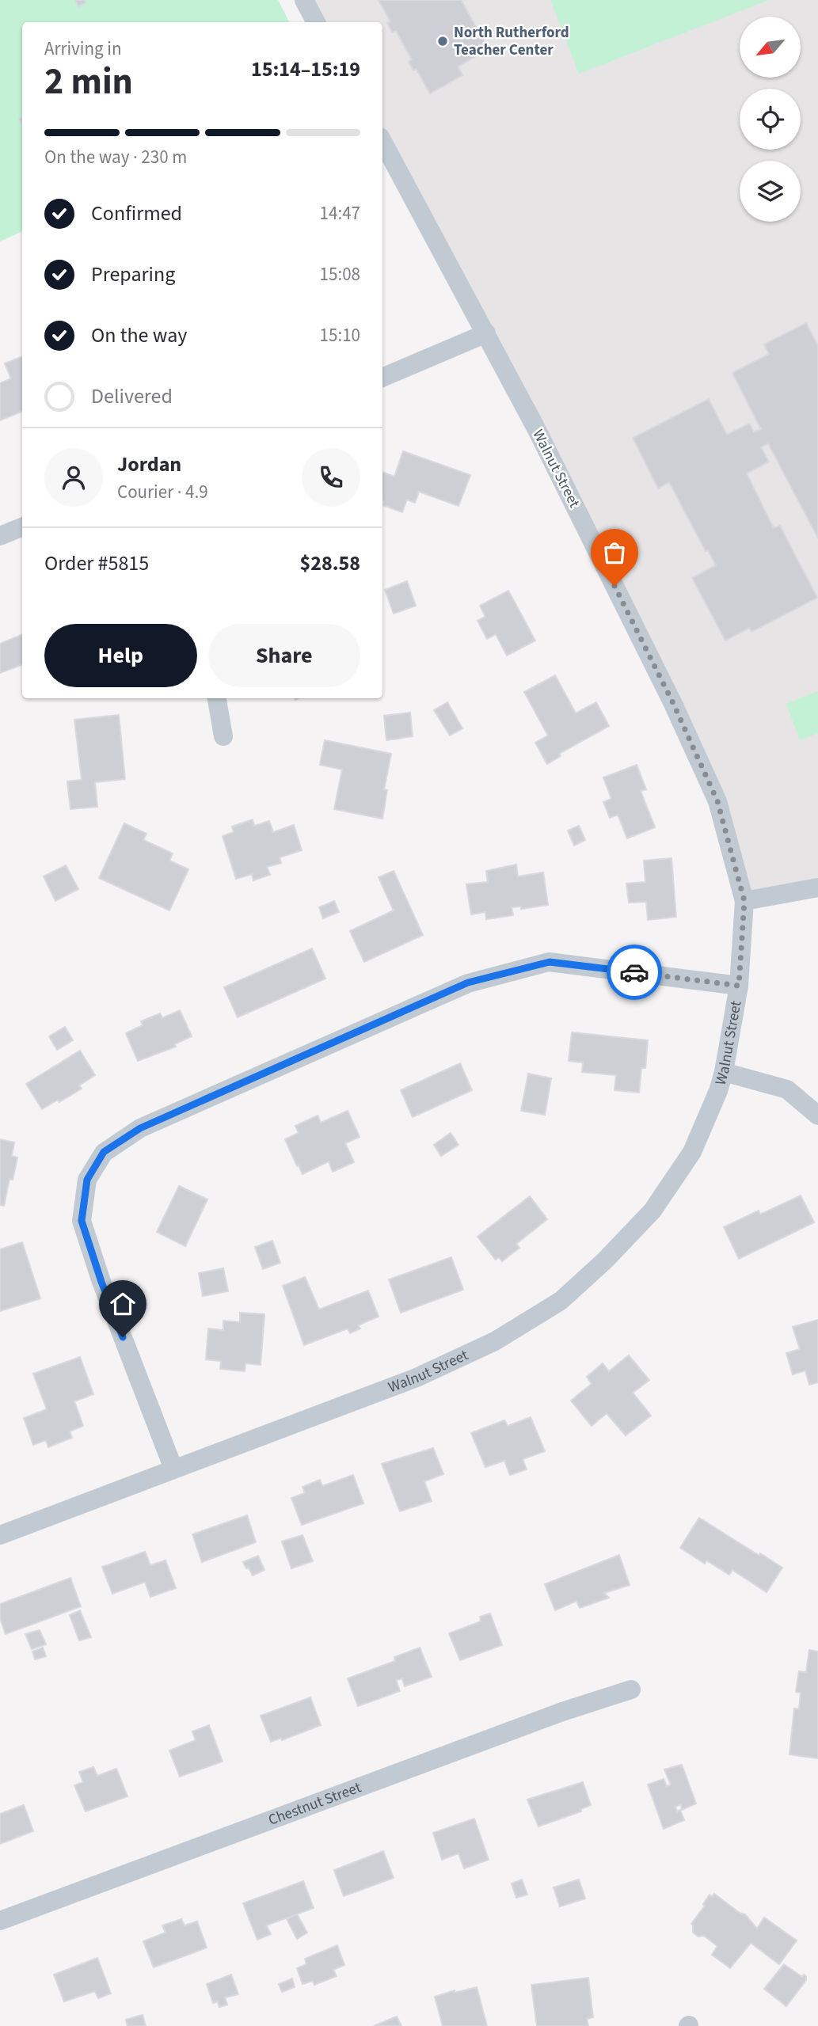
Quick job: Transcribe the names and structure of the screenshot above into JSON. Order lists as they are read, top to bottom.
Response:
{
  "streets": {
    "street": ["Walnut Street", "Chestnut Street"]
  },
  "places": ["North Rutherford Teacher Center"],
  "north": "bottom left",
  "page": {
    "heading": ["2 min", "Arriving in", "15:14–15:19"],
    "panel": [
      "Jordan",
      "Courier · 4.9",
      "Order #5815",
      "$28.58"
    ],
    "bar": "On the way · 230 m",
    "list": [
      ["Confirmed", "14:47"],
      ["Preparing", "15:08"],
      ["On the way", "15:10"],
      "Delivered"
    ],
    "buttons": ["Help", "Share"]
  }
}
